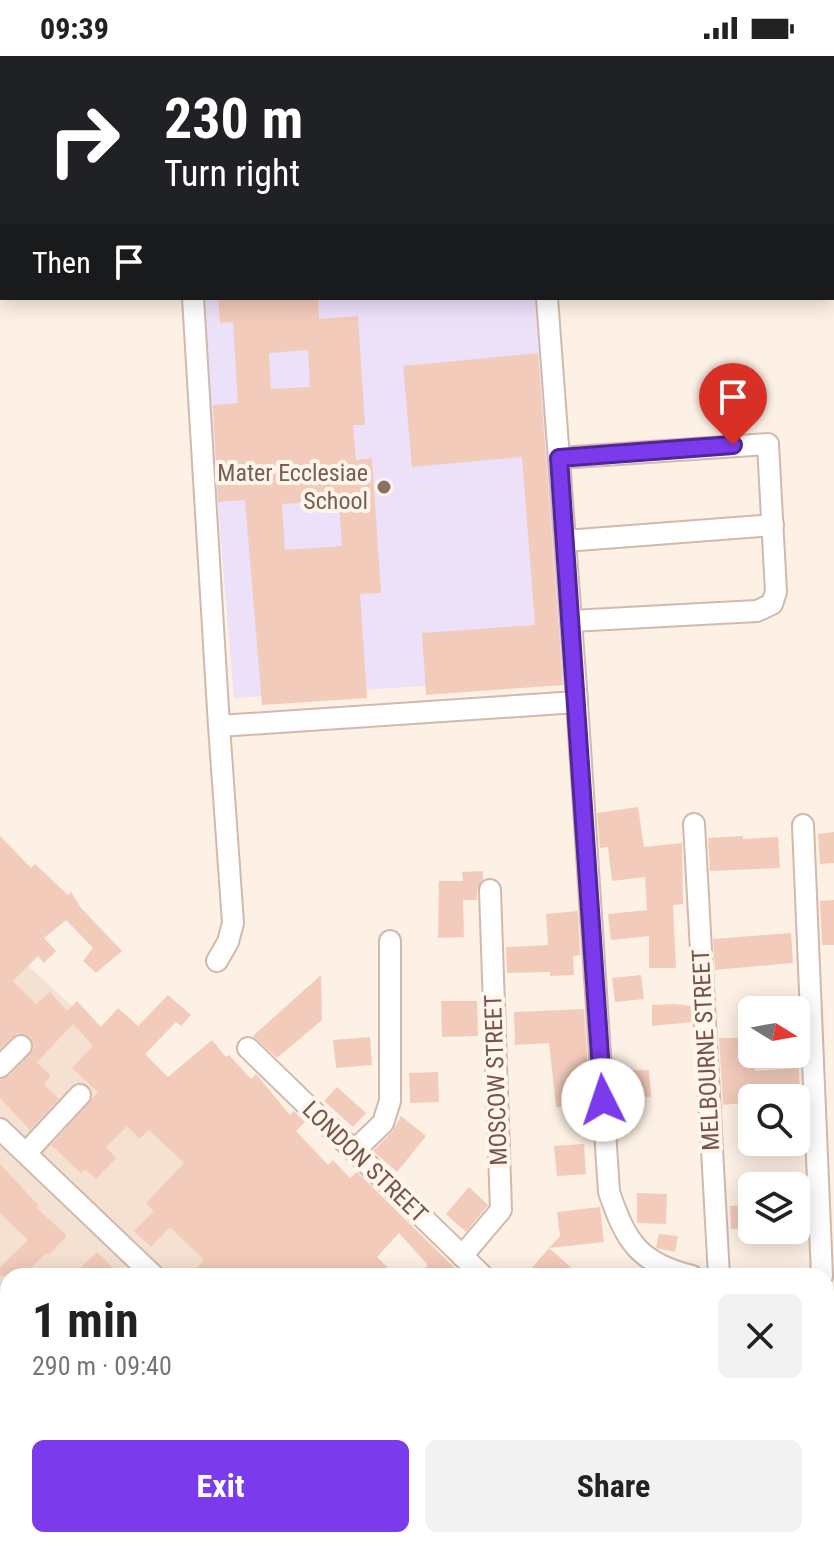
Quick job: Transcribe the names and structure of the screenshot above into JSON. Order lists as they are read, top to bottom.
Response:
{
  "streets": {
    "street": ["MELBOURNE STREET", "MOSCOW STREET", "LONDON STREET"]
  },
  "crossings": [
    ["MOSCOW STREET", "LONDON STREET"]
  ],
  "places": ["Mater Ecclesiae School"],
  "north": "right",
  "page": {
    "status": "09:39",
    "turn": ["230 m", "Turn right"],
    "then": "Then",
    "heading": ["1 min", "290 m · 09:40"],
    "buttons": ["Exit", "Share"]
  }
}
